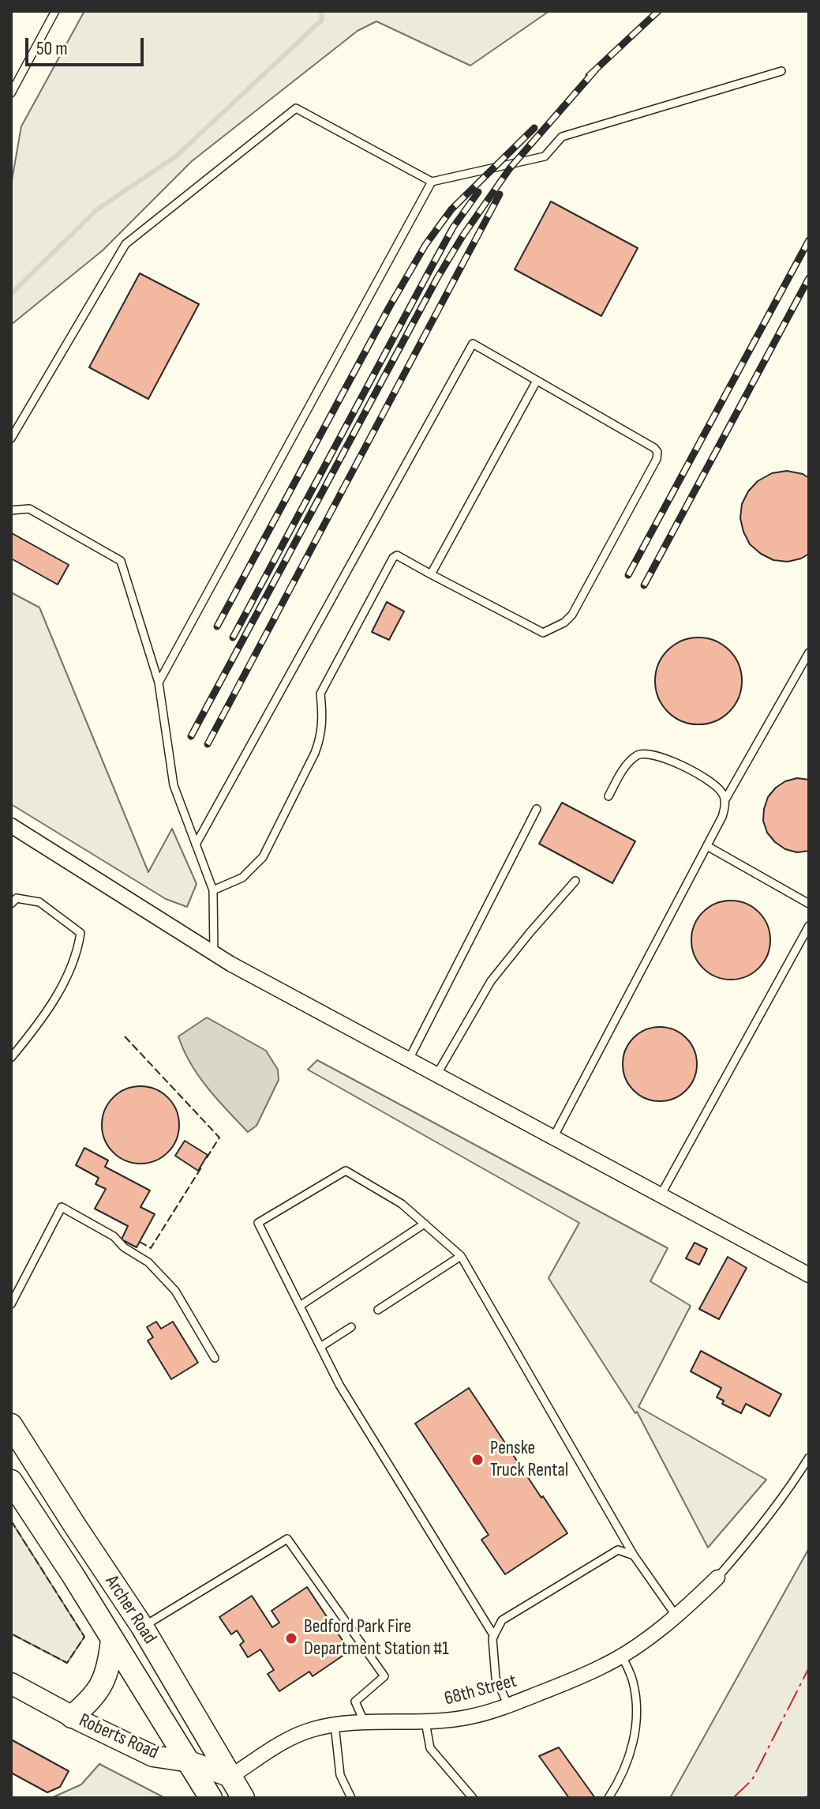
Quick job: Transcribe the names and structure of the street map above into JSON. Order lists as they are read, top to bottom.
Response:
{
  "streets": {
    "main road": ["Archer Road"],
    "street": ["68th Street", "Roberts Road"]
  },
  "crossings": [
    ["Archer Road", "68th Street"],
    ["Archer Road", "Roberts Road"],
    ["68th Street", "Roberts Road"]
  ],
  "places": ["Penske Truck Rental", "Bedford Park Fire Department Station #1"],
  "scale_bar": "50 m"
}
